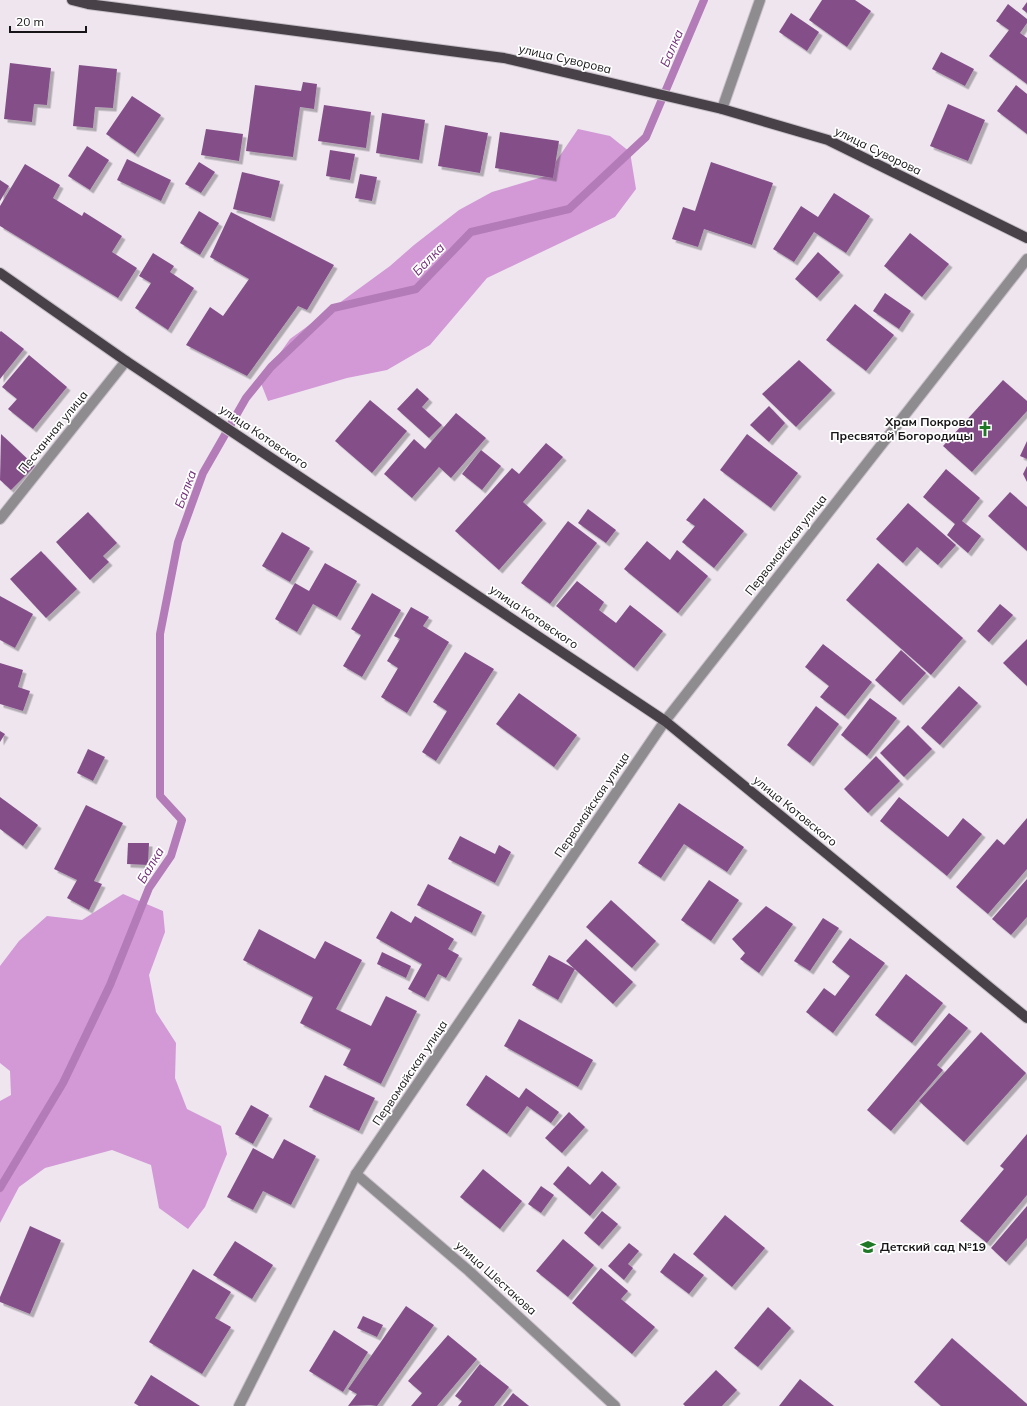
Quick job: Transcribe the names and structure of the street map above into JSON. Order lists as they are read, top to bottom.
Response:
{
  "streets": {
    "main road": ["улица Суворова", "улица Котовского"],
    "street": ["Песчанная улица", "Первомайская улица", "улица Шестакова"]
  },
  "crossings": [
    ["Песчанная улица", "улица Котовского"],
    ["улица Котовского", "Первомайская улица"],
    ["Первомайская улица", "улица Шестакова"]
  ],
  "water": ["Балка"],
  "places": {
    "church": ["Храм Покрова Пресвятой Богородицы"],
    "school or university": ["Детский сад №19"]
  },
  "scale_bar": "20 m"
}
